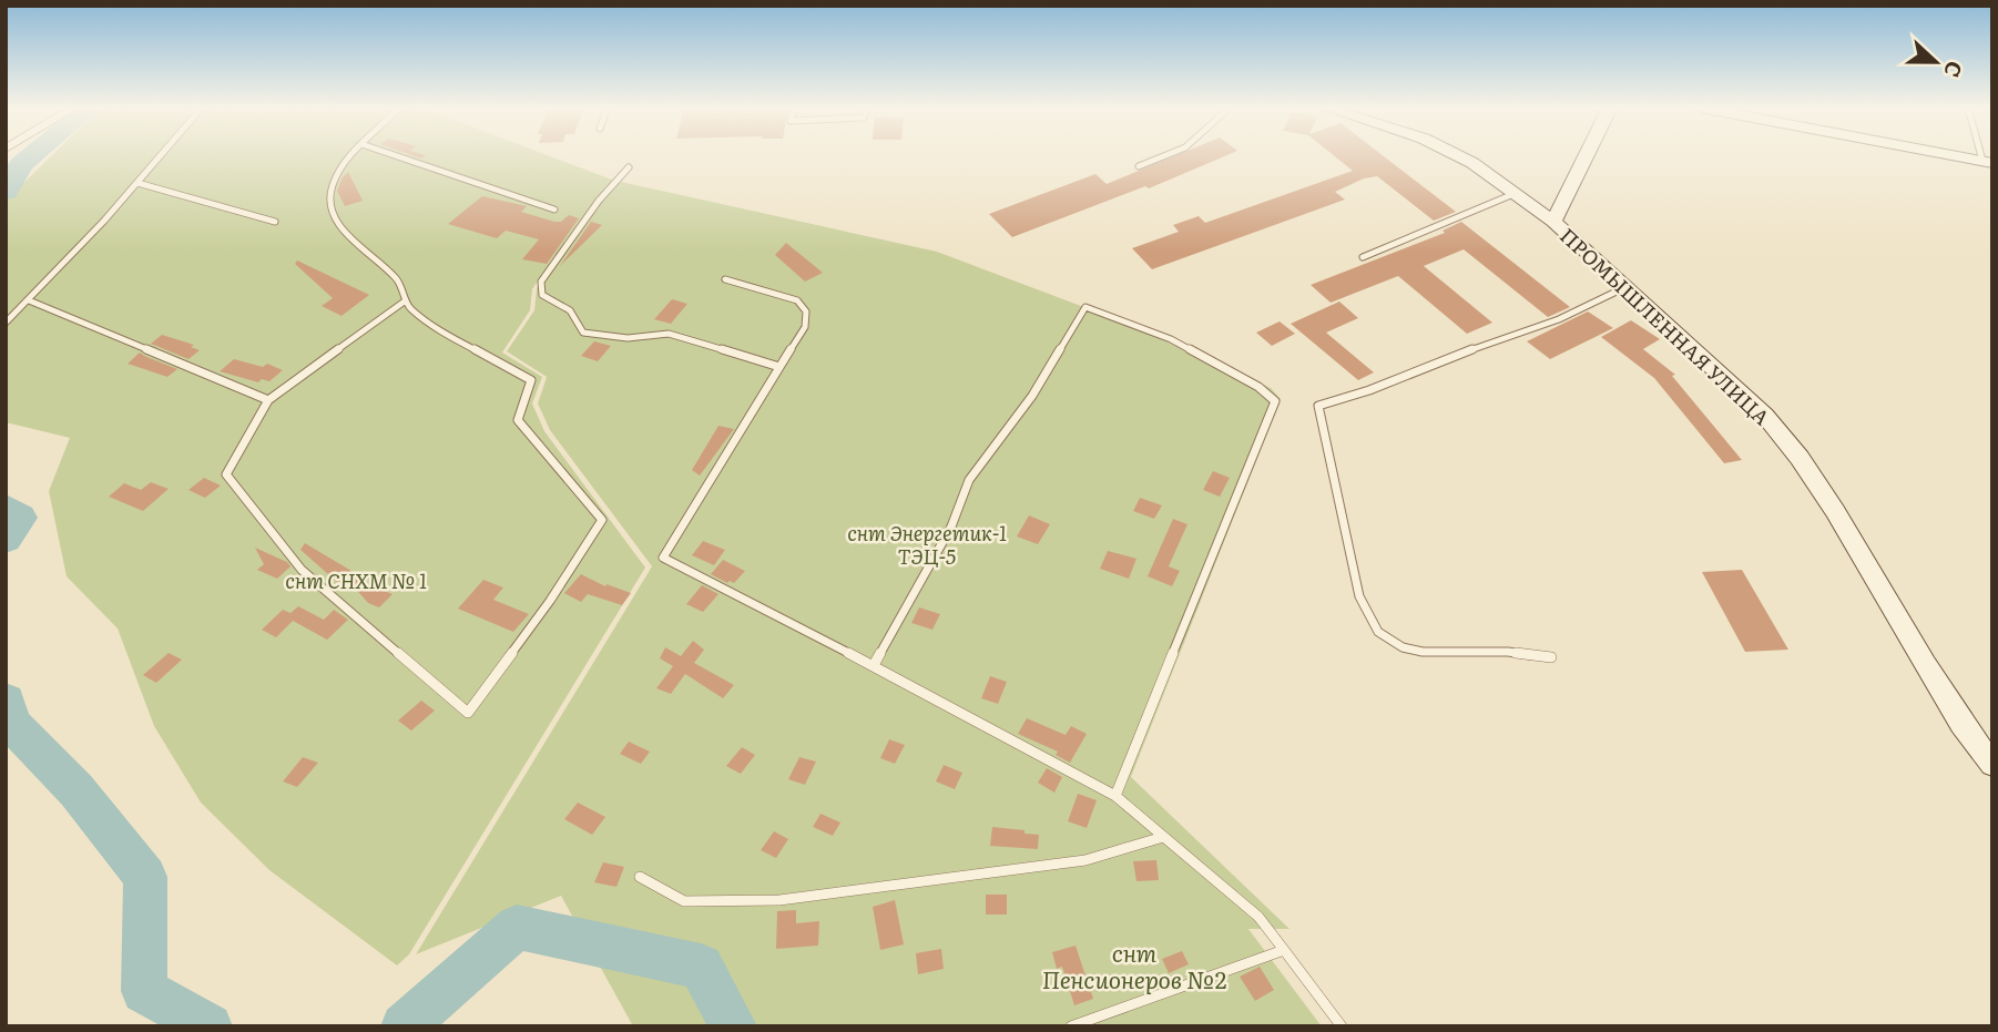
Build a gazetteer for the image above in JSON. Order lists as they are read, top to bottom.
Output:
{
  "streets": {
    "main road": ["ПРОМЫШЛЕННАЯ УЛИЦА"]
  },
  "parks": ["снт Энергетик-1 ТЭЦ-5", "снт СНХМ № 1", "снт Пенсионеров №2"],
  "north": "right"
}
